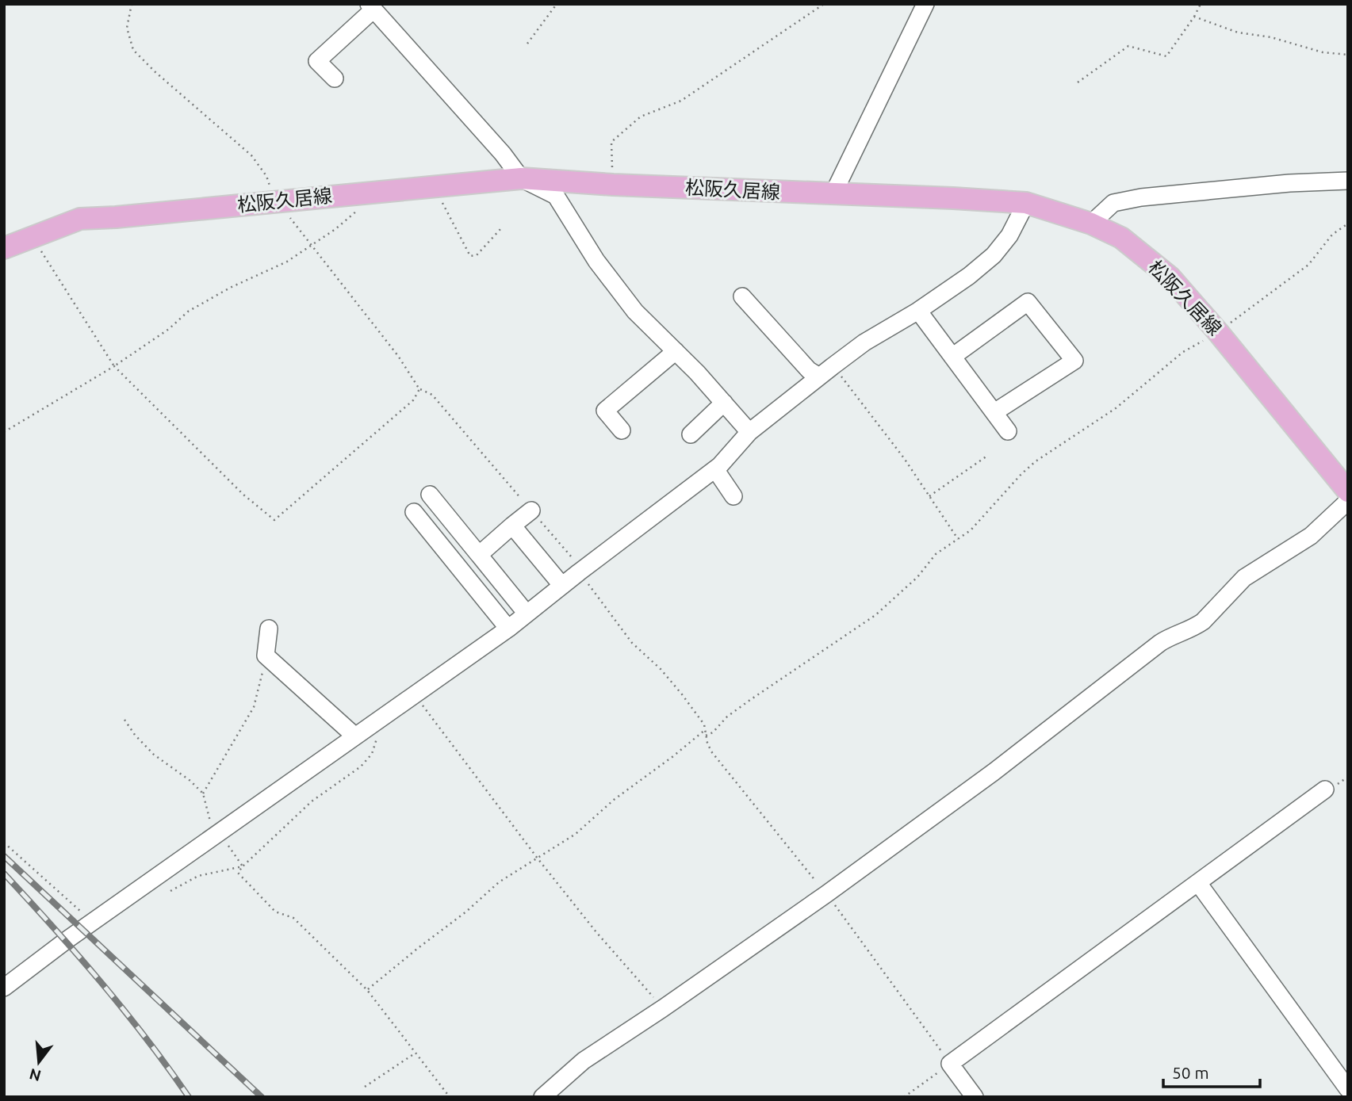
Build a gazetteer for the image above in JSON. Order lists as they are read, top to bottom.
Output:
{
  "streets": {
    "main road": ["松阪久居線"]
  },
  "scale_bar": "50 m",
  "north": "bottom"
}
